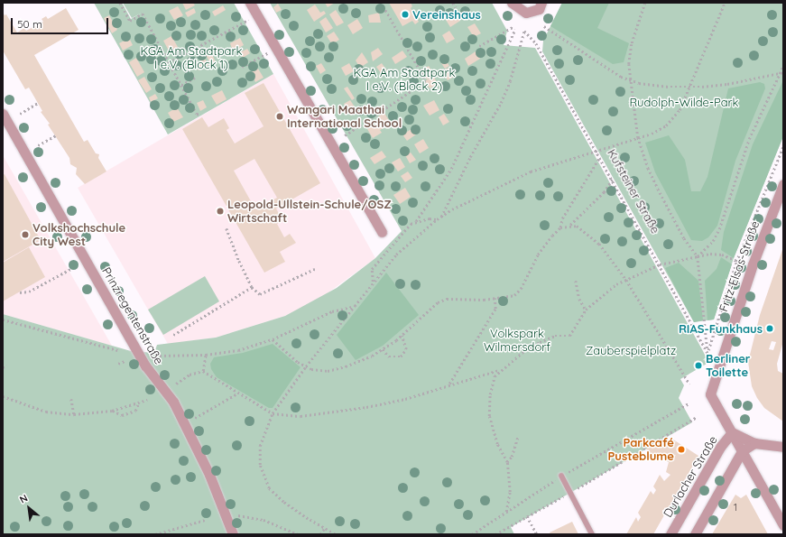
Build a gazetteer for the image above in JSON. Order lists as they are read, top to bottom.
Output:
{
  "streets": {
    "street": ["Fritz-Elsas-Straße", "Prinzregentenstraße", "Durlacher Straße"],
    "path": ["Kufsteiner Straße"]
  },
  "crossings": [
    ["Kufsteiner Straße", "Fritz-Elsas-Straße"],
    ["Fritz-Elsas-Straße", "Durlacher Straße"]
  ],
  "parks": [
    "KGA Am Stadtpark I e.V. (Block 1)",
    "KGA Am Stadtpark I e.V. (Block 2)",
    "Rudolph-Wilde-Park",
    "Volkspark Wilmersdorf",
    "Zauberspielplatz"
  ],
  "places": [
    "Vereinshaus",
    "Wangari Maathai International School",
    "Leopold-Ullstein-Schule/OSZ Wirtschaft",
    "Volkshochschule City West",
    "RIAS-Funkhaus",
    "Berliner Toilette",
    "Parkcafé Pusteblume"
  ],
  "house_numbers": ["1"],
  "scale_bar": "50 m",
  "north": "top left"
}
